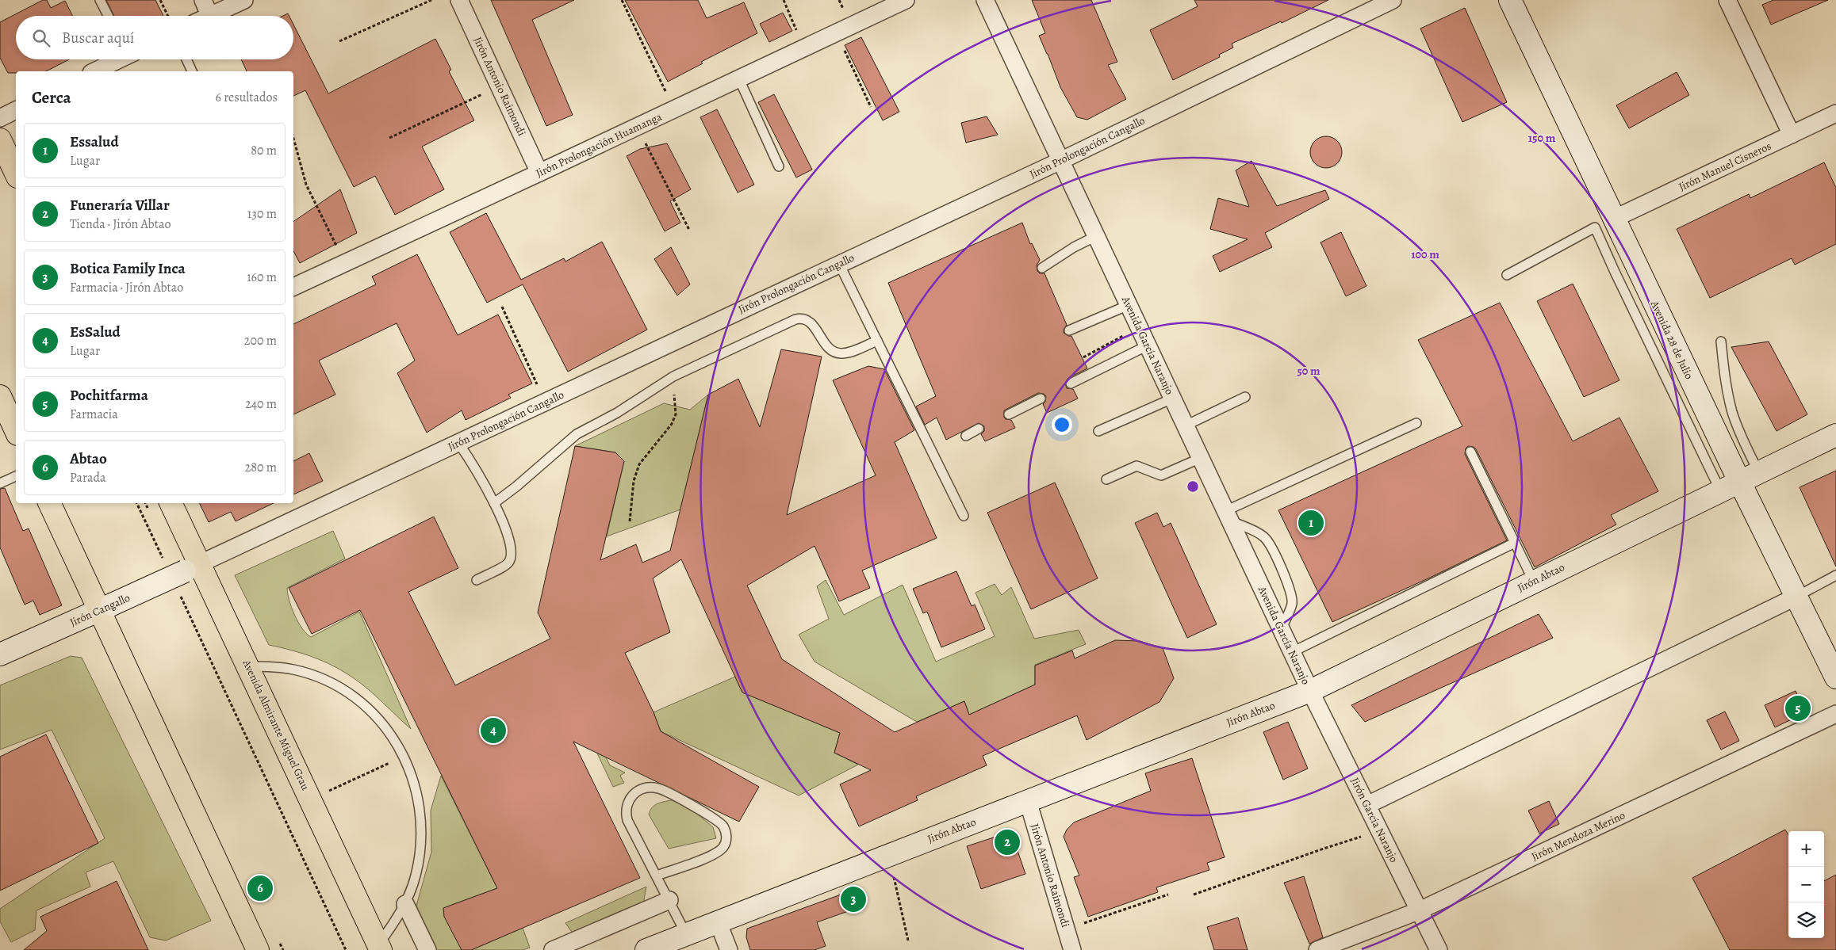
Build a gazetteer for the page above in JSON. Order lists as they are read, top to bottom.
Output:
{
  "streets": {
    "main road": ["Avenida Almirante Miguel Grau"],
    "street": [
      "Jirón Antonio Raimondi",
      "Jirón Prolongación Huamanga",
      "Jirón Prolongación Cangallo",
      "Jirón Manuel Cisneros",
      "Avenida 28 de Julio",
      "Avenida García Naranjo",
      "Jirón Abtao",
      "Jirón Cangallo",
      "Jirón García Naranjo",
      "Jirón Mendoza Merino"
    ]
  },
  "crossings": [
    ["Jirón Antonio Raimondi", "Jirón Prolongación Huamanga"],
    ["Jirón Antonio Raimondi", "Jirón Abtao"],
    ["Jirón Prolongación Cangallo", "Avenida García Naranjo"],
    ["Jirón Prolongación Cangallo", "Jirón Cangallo"],
    ["Jirón Prolongación Cangallo", "Avenida Almirante Miguel Grau"],
    ["Jirón Manuel Cisneros", "Avenida 28 de Julio"],
    ["Avenida 28 de Julio", "Jirón Abtao"],
    ["Avenida García Naranjo", "Jirón Abtao"],
    ["Avenida García Naranjo", "Jirón García Naranjo"],
    ["Jirón Abtao", "Jirón García Naranjo"],
    ["Jirón Cangallo", "Avenida Almirante Miguel Grau"],
    ["Jirón García Naranjo", "Jirón Mendoza Merino"]
  ],
  "page": {
    "search": "Buscar aquí",
    "heading": ["Cerca", "6 resultados"],
    "list": [
      {
        "mark": "1",
        "name": "Essalud",
        "note": "Lugar",
        "value": "80 m"
      },
      {
        "mark": "2",
        "name": "Funeraría Villar",
        "note": "Tienda · Jirón Abtao",
        "value": "130 m"
      },
      {
        "mark": "3",
        "name": "Botica Family Inca",
        "note": "Farmacia · Jirón Abtao",
        "value": "160 m"
      },
      {
        "mark": "4",
        "name": "EsSalud",
        "note": "Lugar",
        "value": "200 m"
      },
      {
        "mark": "5",
        "name": "Pochitfarma",
        "note": "Farmacia",
        "value": "240 m"
      },
      {
        "mark": "6",
        "name": "Abtao",
        "note": "Parada",
        "value": "280 m"
      }
    ],
    "pins": [
      "1",
      "5",
      "4",
      "2",
      "6",
      "3"
    ],
    "map_buttons": ["+", "−"]
  },
  "rings": ["150 m", "100 m", "50 m"]
}
